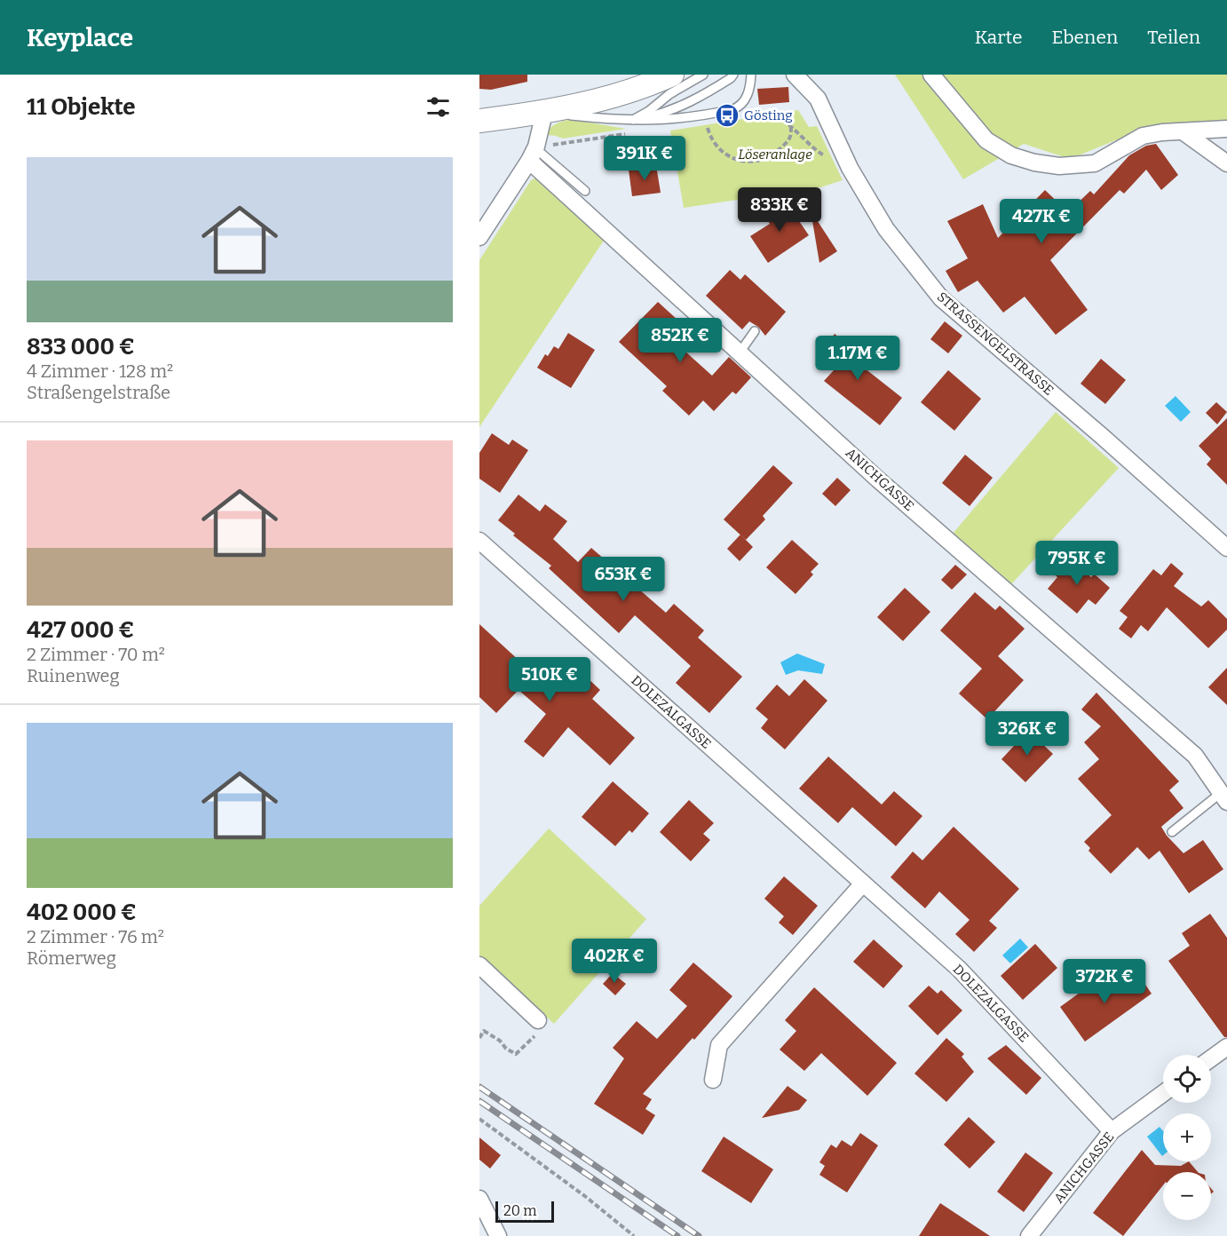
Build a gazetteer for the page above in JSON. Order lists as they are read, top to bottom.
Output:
{
  "streets": {
    "street": ["STRASSENGELSTRASSE", "ANICHGASSE", "DOLEZALGASSE"]
  },
  "crossings": [
    ["ANICHGASSE", "DOLEZALGASSE"]
  ],
  "parks": ["Löseranlage"],
  "places": {
    "bus stop": ["Gösting"]
  },
  "scale_bar": "20 m",
  "page": {
    "header": "Keyplace",
    "nav": ["Karte", "Ebenen", "Teilen"],
    "heading": "11 Objekte",
    "price": [
      "391K €",
      "833K €",
      "427K €",
      "852K €",
      "1.17M €",
      "795K €",
      "653K €",
      "510K €",
      "326K €",
      "402K €",
      "372K €"
    ],
    "list": [
      {
        "name": "833 000 €",
        "note": "4 Zimmer · 128 m² · Straßengelstraße"
      },
      {
        "name": "427 000 €",
        "note": "2 Zimmer · 70 m² · Ruinenweg"
      },
      {
        "name": "402 000 €",
        "note": "2 Zimmer · 76 m² · Römerweg"
      }
    ],
    "map_buttons": ["+", "−"],
    "scale": "20 m"
  }
}
